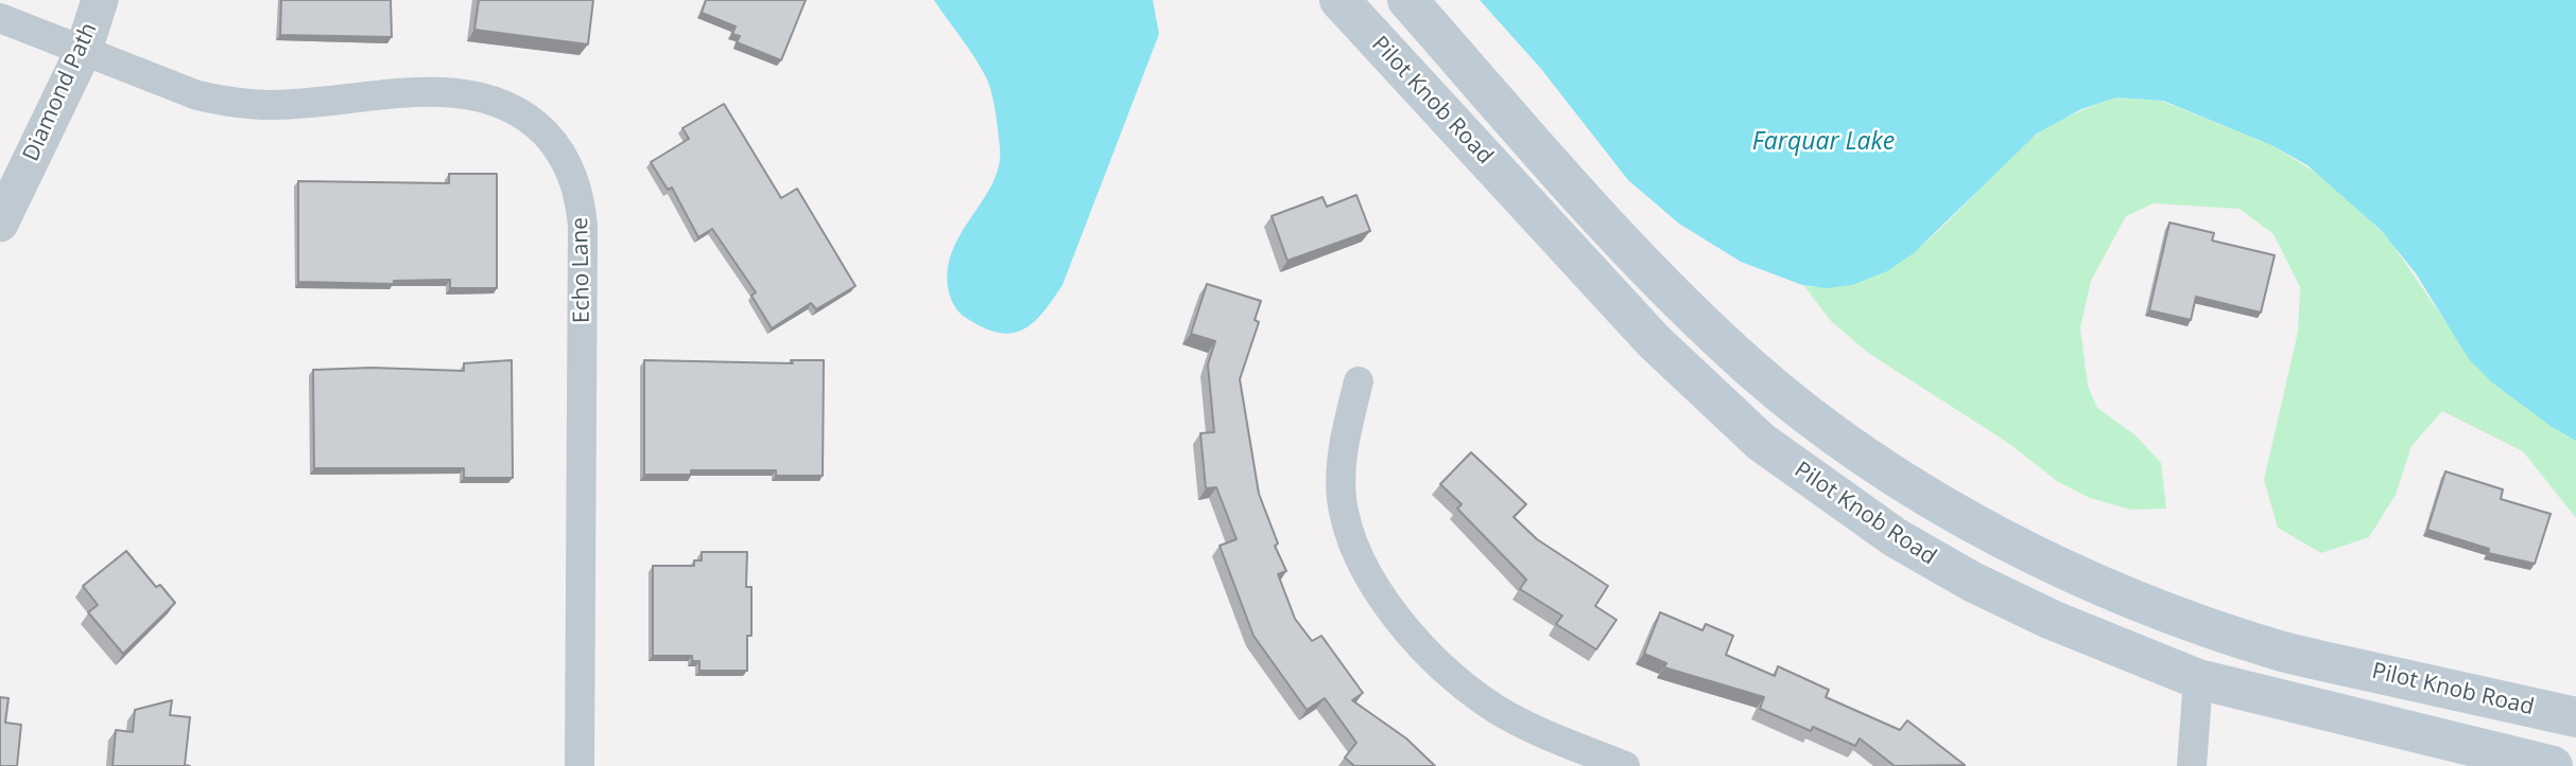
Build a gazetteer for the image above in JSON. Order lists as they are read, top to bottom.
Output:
{
  "streets": {
    "main road": ["Pilot Knob Road"],
    "street": ["Diamond Path", "Echo Lane"]
  },
  "crossings": [
    ["Diamond Path", "Echo Lane"]
  ],
  "water": ["Farquar Lake"]
}
